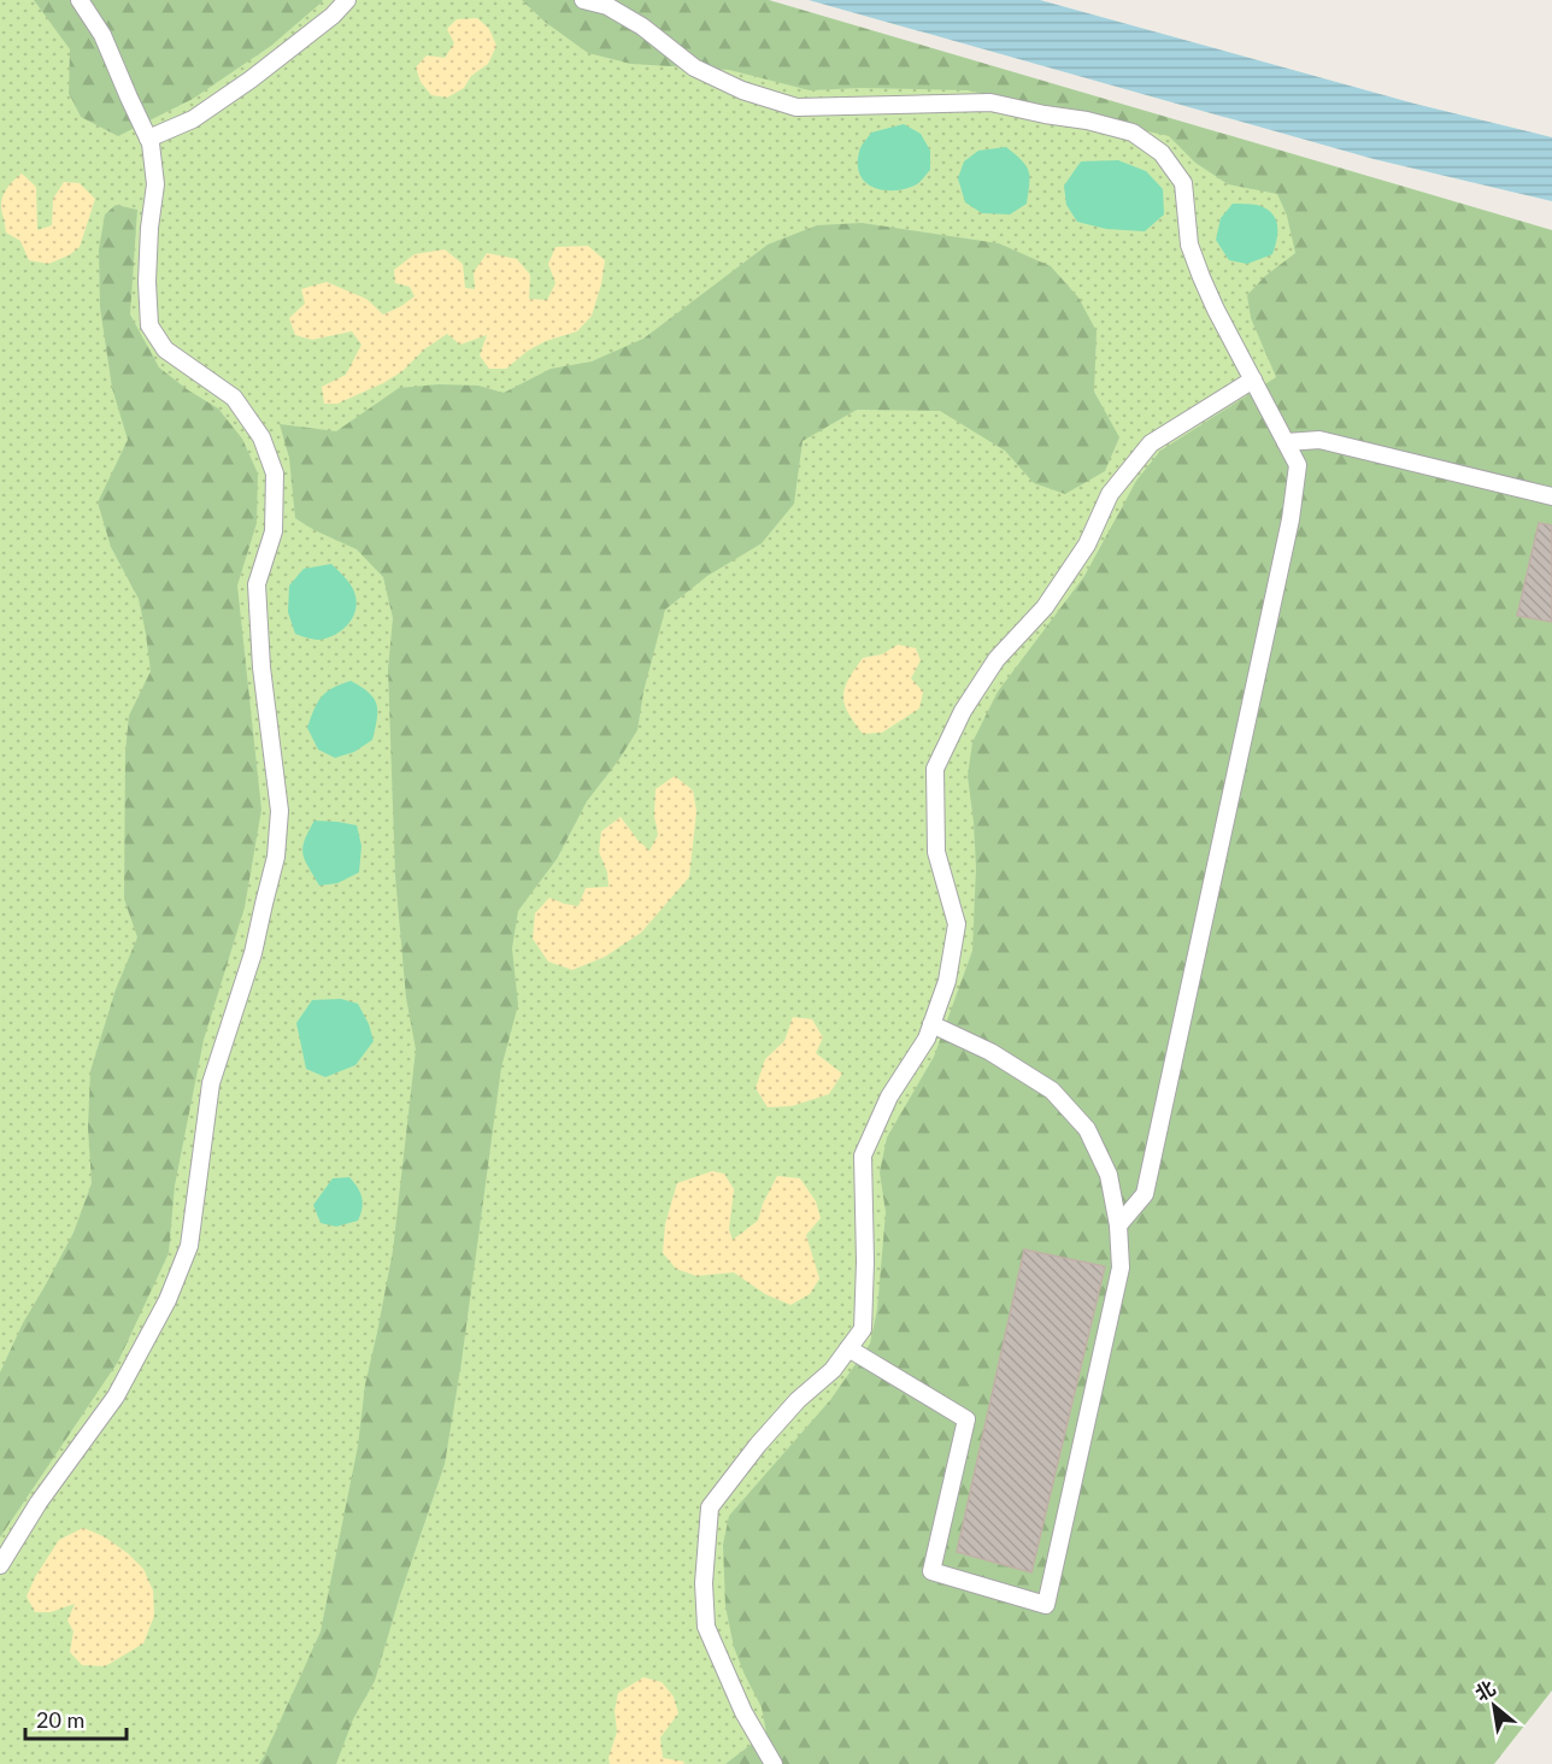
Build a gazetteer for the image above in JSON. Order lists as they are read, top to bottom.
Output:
{
  "scale_bar": "20 m",
  "north": "top left"
}
